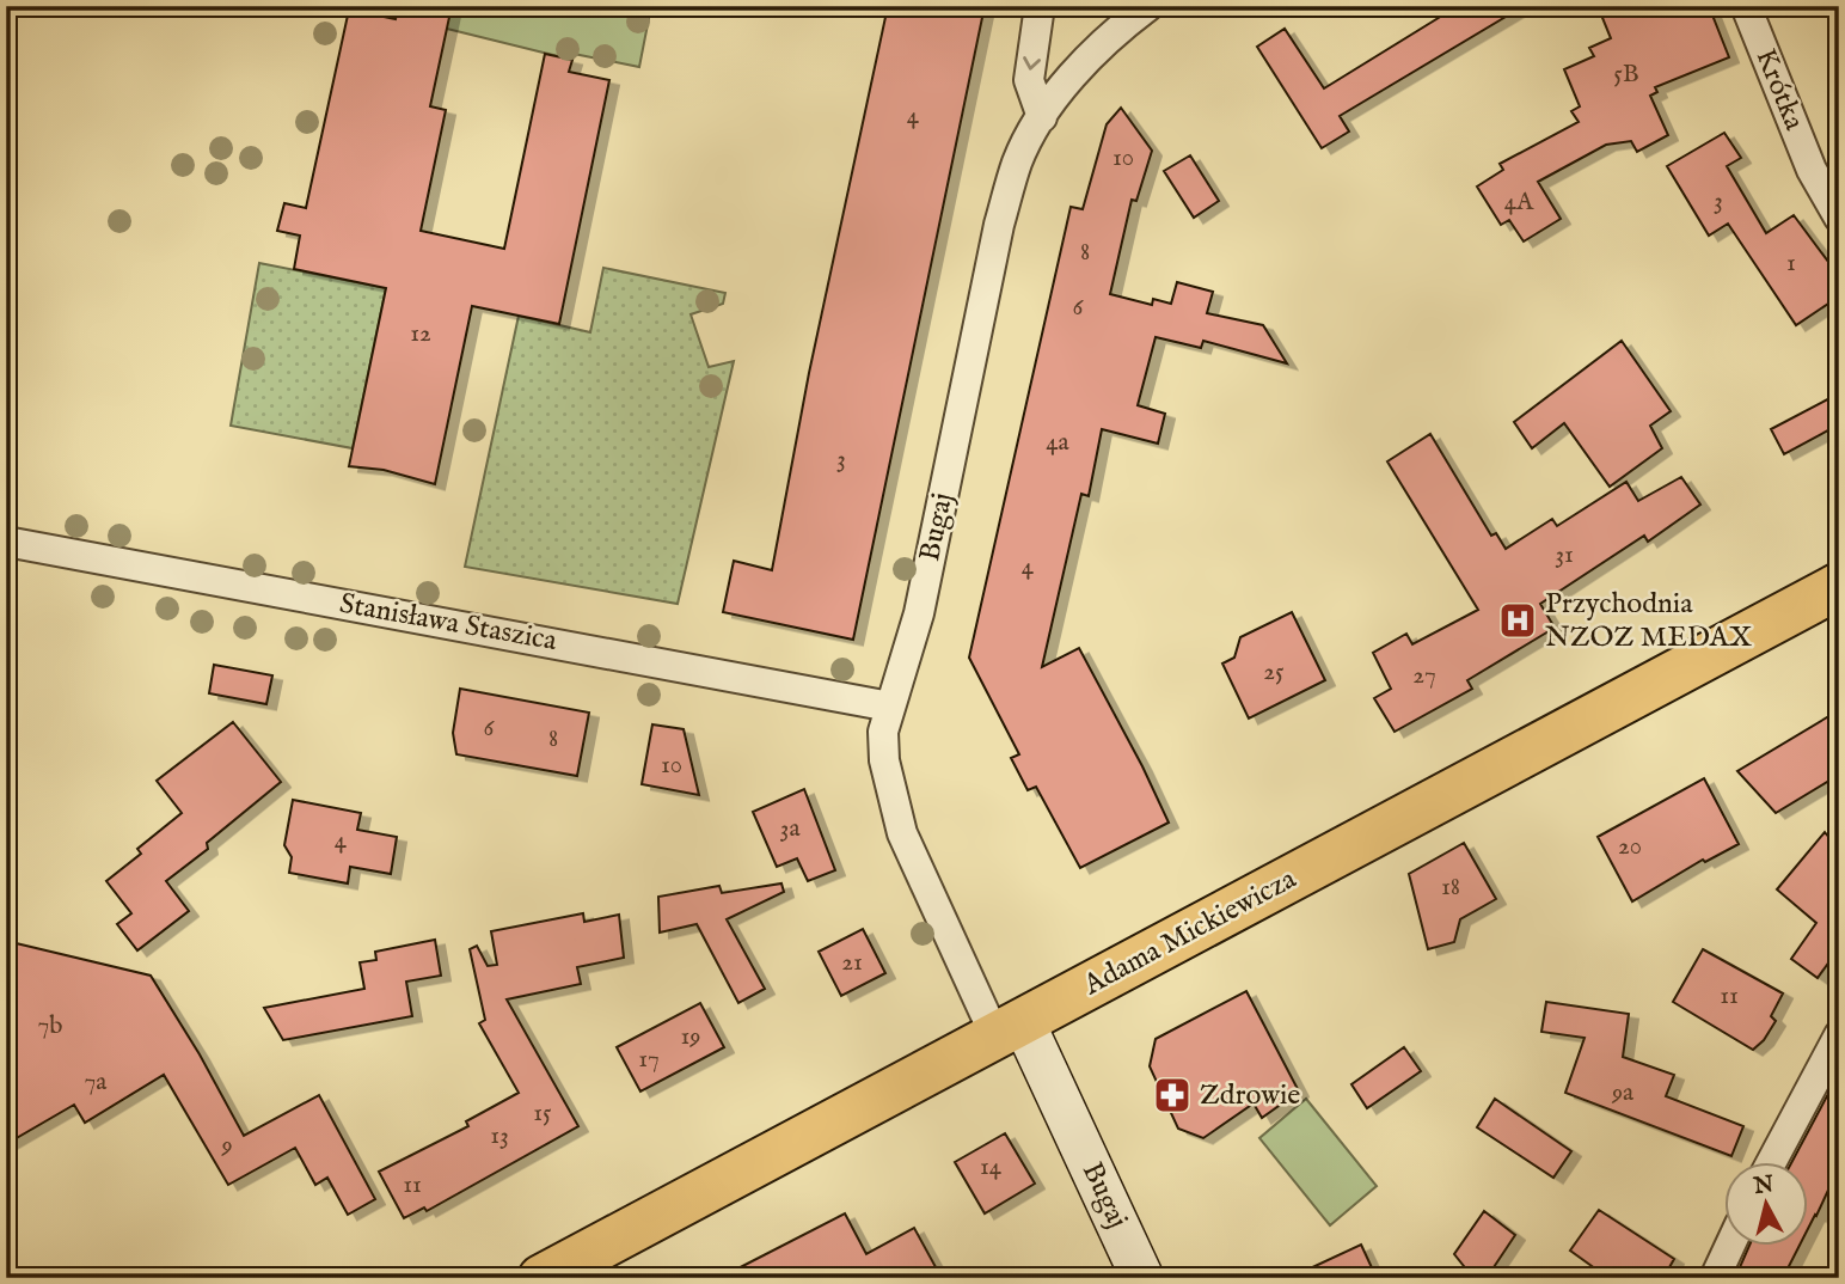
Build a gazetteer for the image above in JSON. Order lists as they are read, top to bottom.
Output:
{
  "streets": {
    "main road": ["Adama Mickiewicza"],
    "street": ["Krótka", "Bugaj", "Stanisława Staszica"]
  },
  "crossings": [
    ["Bugaj", "Stanisława Staszica"],
    ["Bugaj", "Adama Mickiewicza"]
  ],
  "places": {
    "hospital": ["Przychodnia NZOZ MEDAX"],
    "pharmacy": ["Zdrowie"]
  },
  "house_numbers": [
    "5B",
    "4",
    "10",
    "3",
    "4A",
    "8",
    "1",
    "6",
    "12",
    "4a",
    "3",
    "31",
    "4",
    "25",
    "27",
    "6",
    "8",
    "10",
    "3a",
    "4",
    "20",
    "18",
    "21",
    "11",
    "7b",
    "19",
    "17",
    "7a",
    "9a",
    "15",
    "13",
    "9",
    "14",
    "11"
  ],
  "north": "top"
}
